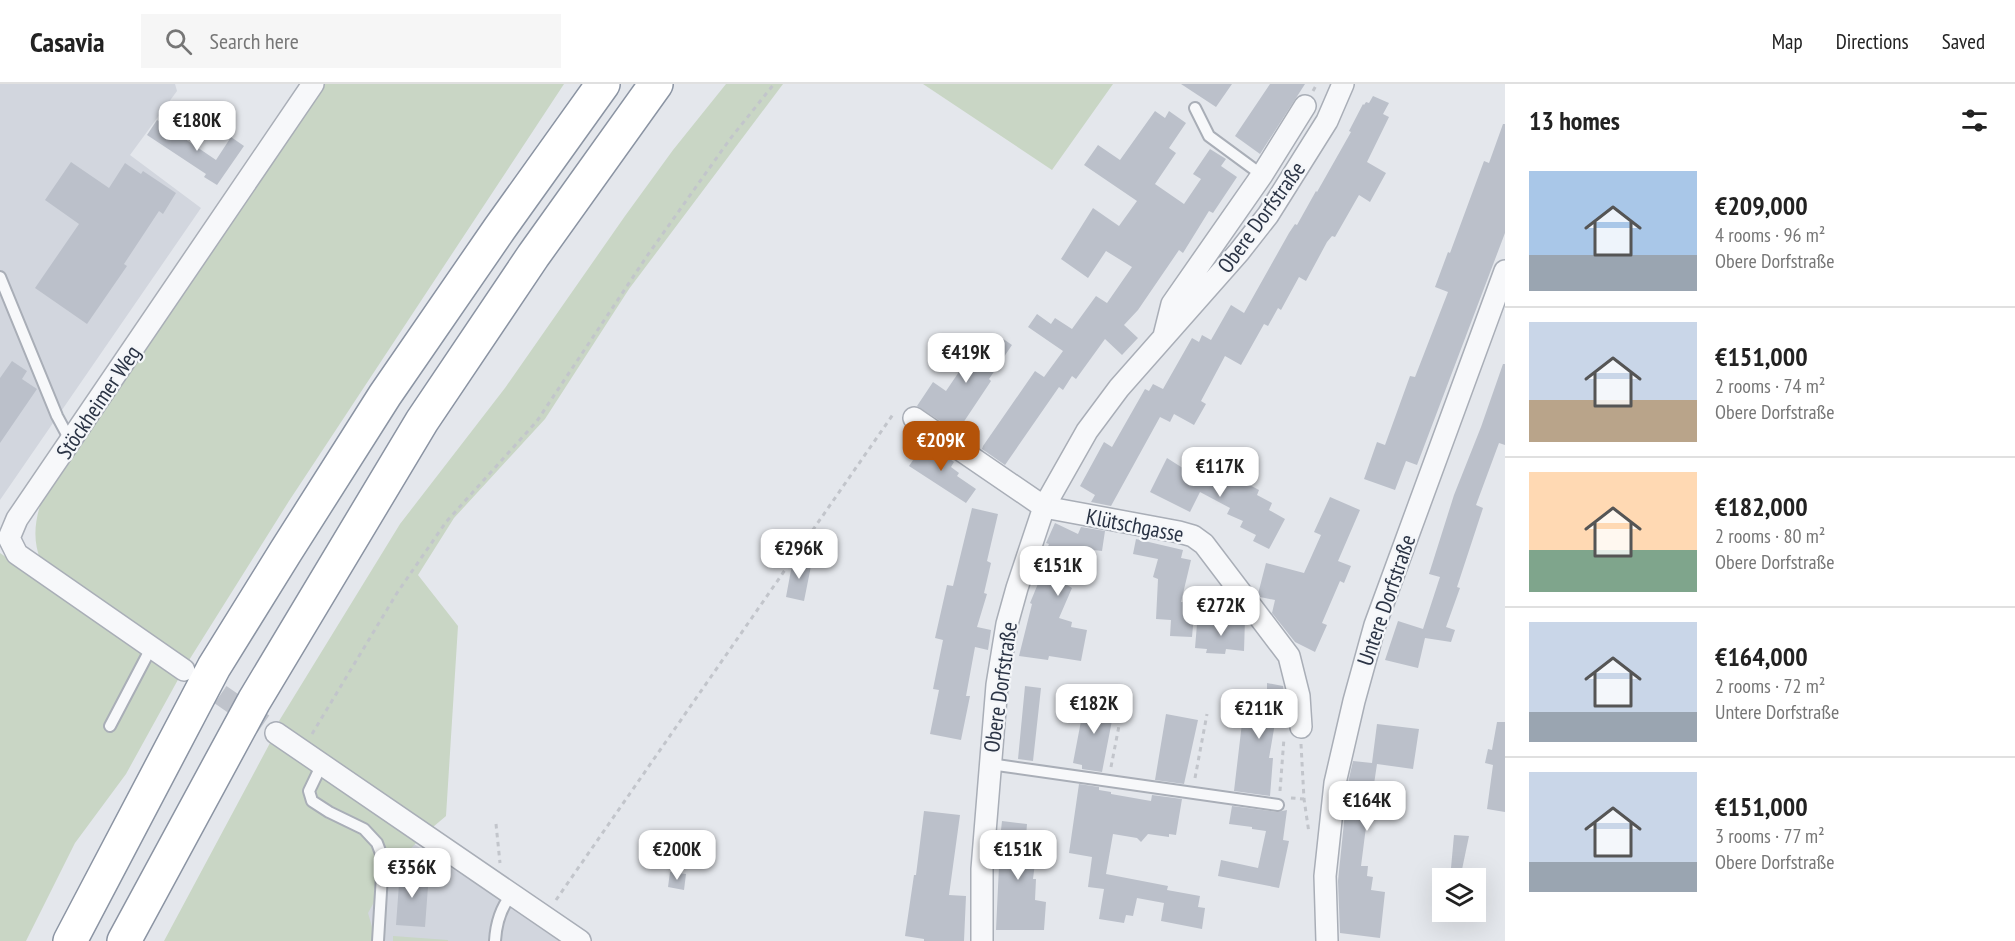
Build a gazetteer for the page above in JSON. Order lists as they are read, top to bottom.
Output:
{
  "streets": {
    "street": [
      "Obere Dorfstraße",
      "Stöckheimer Weg",
      "Klütschgasse",
      "Untere Dorfstraße"
    ]
  },
  "crossings": [
    ["Obere Dorfstraße", "Klütschgasse"]
  ],
  "page": {
    "header": "Casavia",
    "search": "Search here",
    "nav": ["Map", "Directions", "Saved"],
    "heading": "13 homes",
    "price": [
      "€180K",
      "€419K",
      "€209K",
      "€117K",
      "€296K",
      "€151K",
      "€272K",
      "€182K",
      "€211K",
      "€164K",
      "€200K",
      "€151K",
      "€356K"
    ],
    "list": [
      {
        "name": "€209,000",
        "note": "4 rooms · 96 m² · Obere Dorfstraße"
      },
      {
        "name": "€151,000",
        "note": "2 rooms · 74 m² · Obere Dorfstraße"
      },
      {
        "name": "€182,000",
        "note": "2 rooms · 80 m² · Obere Dorfstraße"
      },
      {
        "name": "€164,000",
        "note": "2 rooms · 72 m² · Untere Dorfstraße"
      },
      {
        "name": "€151,000",
        "note": "3 rooms · 77 m² · Obere Dorfstraße"
      }
    ]
  }
}
